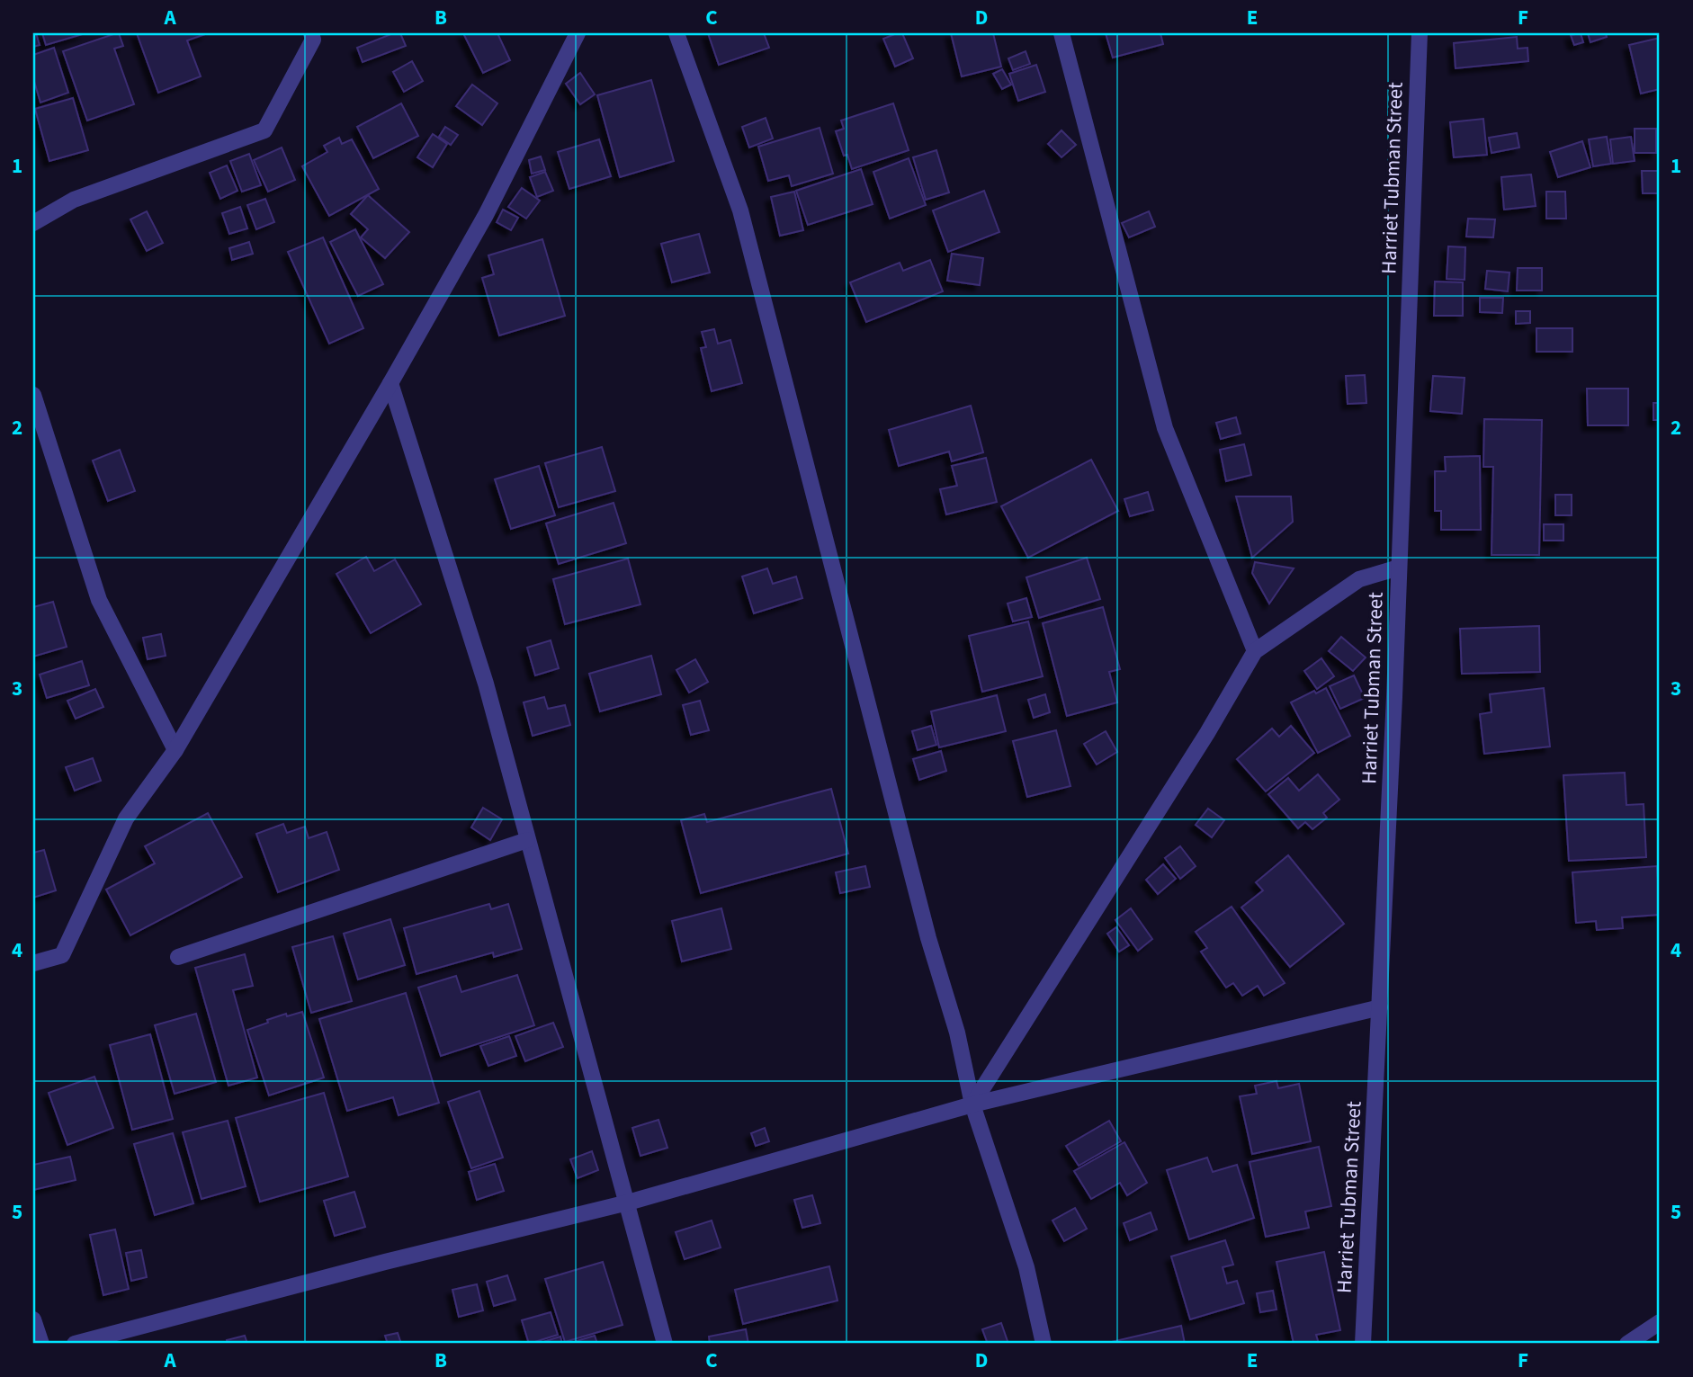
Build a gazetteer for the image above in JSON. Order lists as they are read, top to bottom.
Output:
{
  "streets": {
    "street": ["Harriet Tubman Street"]
  },
  "grid": {
    "columns": [
      "A",
      "B",
      "C",
      "D",
      "E",
      "F"
    ],
    "rows": [
      "1",
      "2",
      "3",
      "4",
      "5"
    ]
  }
}
